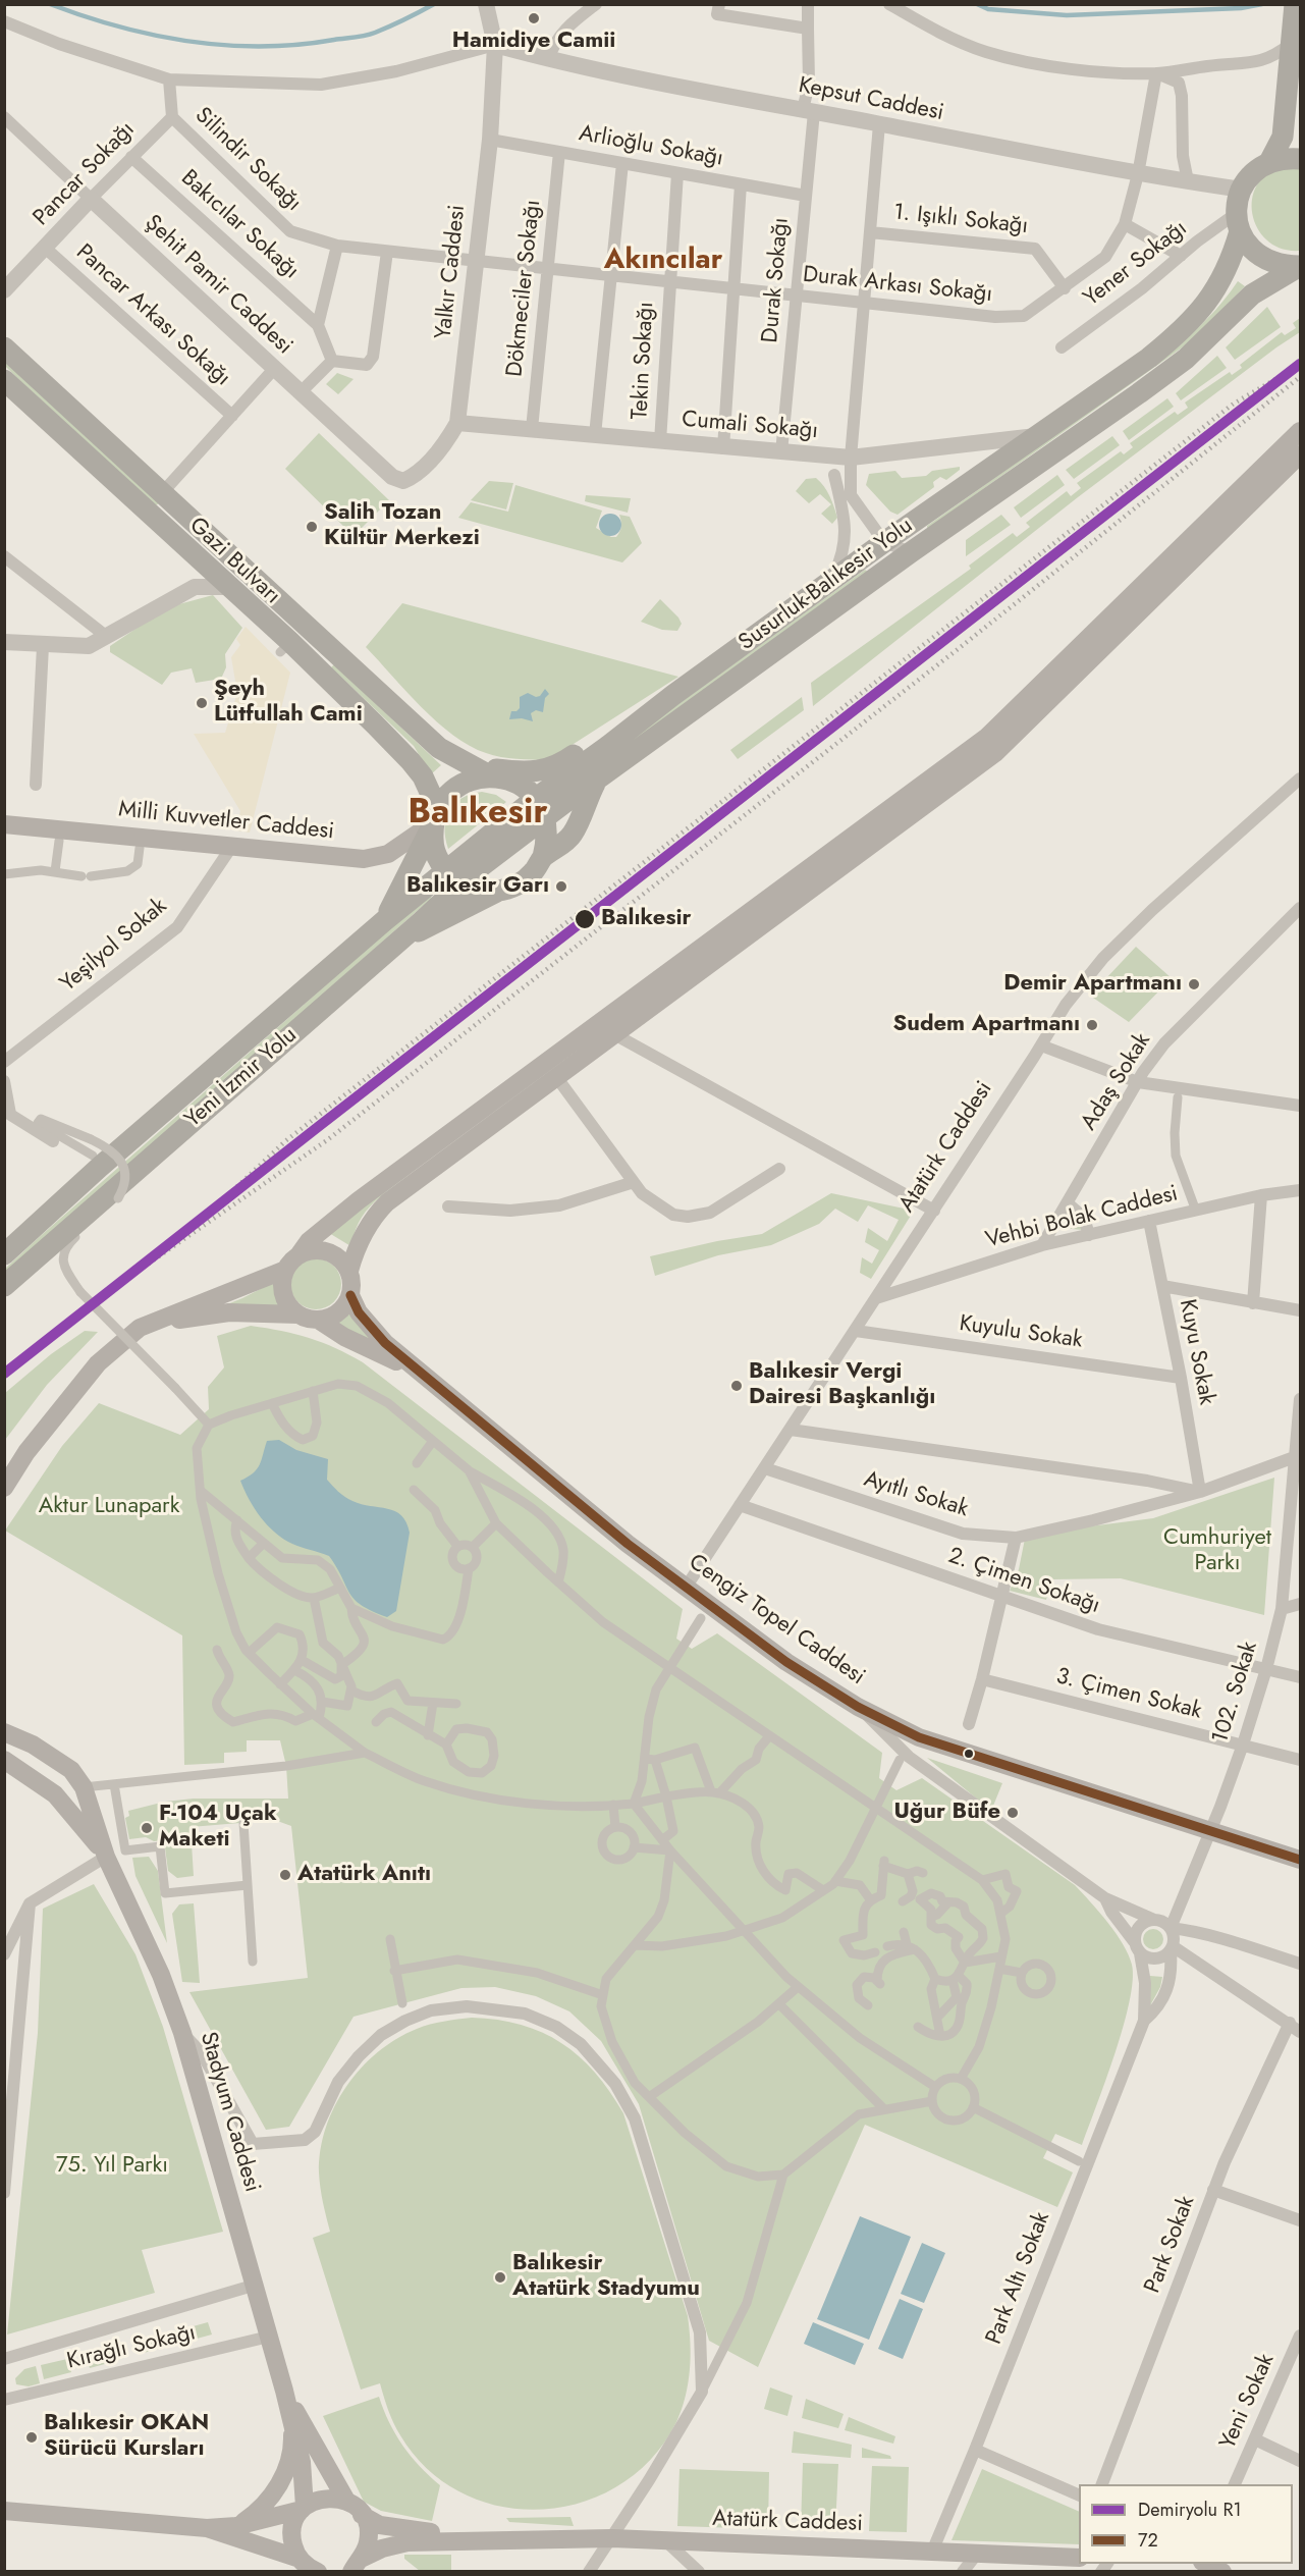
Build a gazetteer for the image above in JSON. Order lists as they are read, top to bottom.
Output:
{
  "streets": {
    "highway": ["Gazi Bulvarı", "Susurluk-Balıkesir Yolu", "Yeni İzmir Yolu"],
    "main road": [
      "Milli Kuvvetler Caddesi",
      "Atatürk Caddesi",
      "Cengiz Topel Caddesi",
      "Stadyum Caddesi"
    ],
    "street": [
      "Kepsut Caddesi",
      "Arlioğlu Sokağı",
      "Silindir Sokağı",
      "Pancar Sokağı",
      "1. Işıklı Sokağı",
      "Bakıcılar Sokağı",
      "Yener Sokağı",
      "Yalkır Caddesi",
      "Durak Sokağı",
      "Şehit Pamir Caddesi",
      "Durak Arkası Sokağı",
      "Dökmeciler Sokağı",
      "Pancar Arkası Sokağı",
      "Tekin Sokağı",
      "Cumali Sokağı",
      "Yeşilyol Sokak",
      "Adaş Sokak",
      "Vehbi Bolak Caddesi",
      "Kuyulu Sokak",
      "Kuyu Sokak",
      "Ayıtlı Sokak",
      "2. Çimen Sokağı",
      "102. Sokak",
      "3. Çimen Sokak",
      "Park Sokak",
      "Park Altı Sokak",
      "Kırağlı Sokağı",
      "Yeni Sokak"
    ]
  },
  "crossings": [
    ["Kepsut Caddesi", "Yalkır Caddesi"],
    ["Kepsut Caddesi", "Durak Sokağı"],
    ["Kepsut Caddesi", "Durak Arkası Sokağı"],
    ["Kepsut Caddesi", "Susurluk-Balıkesir Yolu"],
    ["Arlioğlu Sokağı", "Yalkır Caddesi"],
    ["Arlioğlu Sokağı", "Durak Sokağı"],
    ["Arlioğlu Sokağı", "Dökmeciler Sokağı"],
    ["Arlioğlu Sokağı", "Tekin Sokağı"],
    ["Silindir Sokağı", "Pancar Sokağı"],
    ["Silindir Sokağı", "Yalkır Caddesi"],
    ["Silindir Sokağı", "Durak Arkası Sokağı"],
    ["Pancar Sokağı", "Bakıcılar Sokağı"],
    ["Pancar Sokağı", "Şehit Pamir Caddesi"],
    ["Pancar Sokağı", "Pancar Arkası Sokağı"],
    ["1. Işıklı Sokağı", "Durak Arkası Sokağı"],
    ["Yener Sokağı", "Susurluk-Balıkesir Yolu"],
    ["Yalkır Caddesi", "Şehit Pamir Caddesi"],
    ["Yalkır Caddesi", "Durak Arkası Sokağı"],
    ["Yalkır Caddesi", "Cumali Sokağı"],
    ["Durak Sokağı", "Durak Arkası Sokağı"],
    ["Durak Sokağı", "Cumali Sokağı"],
    ["Durak Arkası Sokağı", "Dökmeciler Sokağı"],
    ["Durak Arkası Sokağı", "Tekin Sokağı"],
    ["Dökmeciler Sokağı", "Cumali Sokağı"],
    ["Tekin Sokağı", "Cumali Sokağı"],
    ["Cumali Sokağı", "Susurluk-Balıkesir Yolu"],
    ["Gazi Bulvarı", "Susurluk-Balıkesir Yolu"],
    ["Gazi Bulvarı", "Milli Kuvvetler Caddesi"],
    ["Susurluk-Balıkesir Yolu", "Yeni İzmir Yolu"],
    ["Milli Kuvvetler Caddesi", "Yeşilyol Sokak"],
    ["Adaş Sokak", "Vehbi Bolak Caddesi"],
    ["Atatürk Caddesi", "Vehbi Bolak Caddesi"],
    ["Atatürk Caddesi", "Kuyulu Sokak"],
    ["Atatürk Caddesi", "Ayıtlı Sokak"],
    ["Atatürk Caddesi", "2. Çimen Sokağı"],
    ["Atatürk Caddesi", "Cengiz Topel Caddesi"],
    ["Atatürk Caddesi", "Park Altı Sokak"],
    ["Vehbi Bolak Caddesi", "Kuyu Sokak"],
    ["Kuyulu Sokak", "Kuyu Sokak"],
    ["Kuyu Sokak", "Ayıtlı Sokak"],
    ["Ayıtlı Sokak", "102. Sokak"],
    ["2. Çimen Sokağı", "102. Sokak"],
    ["Cengiz Topel Caddesi", "102. Sokak"],
    ["102. Sokak", "3. Çimen Sokak"],
    ["Stadyum Caddesi", "Kırağlı Sokağı"]
  ],
  "districts": ["Akıncılar", "Balıkesir"],
  "parks": ["Aktur Lunapark", "Cumhuriyet Parkı", "75. Yıl Parkı"],
  "places": [
    "Hamidiye Camii",
    "Salih Tozan Kültür Merkezi",
    "Şeyh Lütfullah Cami",
    "Balıkesir Garı",
    "Balıkesir",
    "Demir Apartmanı",
    "Sudem Apartmanı",
    "Balıkesir Vergi Dairesi Başkanlığı",
    "Uğur Büfe",
    "F-104 Uçak Maketi",
    "Atatürk Anıtı",
    "Balıkesir Atatürk Stadyumu",
    "Balıkesir OKAN Sürücü Kursları"
  ],
  "lines": ["rail line R1", "transit line 72"],
  "legend": ["Demiryolu R1", "72"]
}
